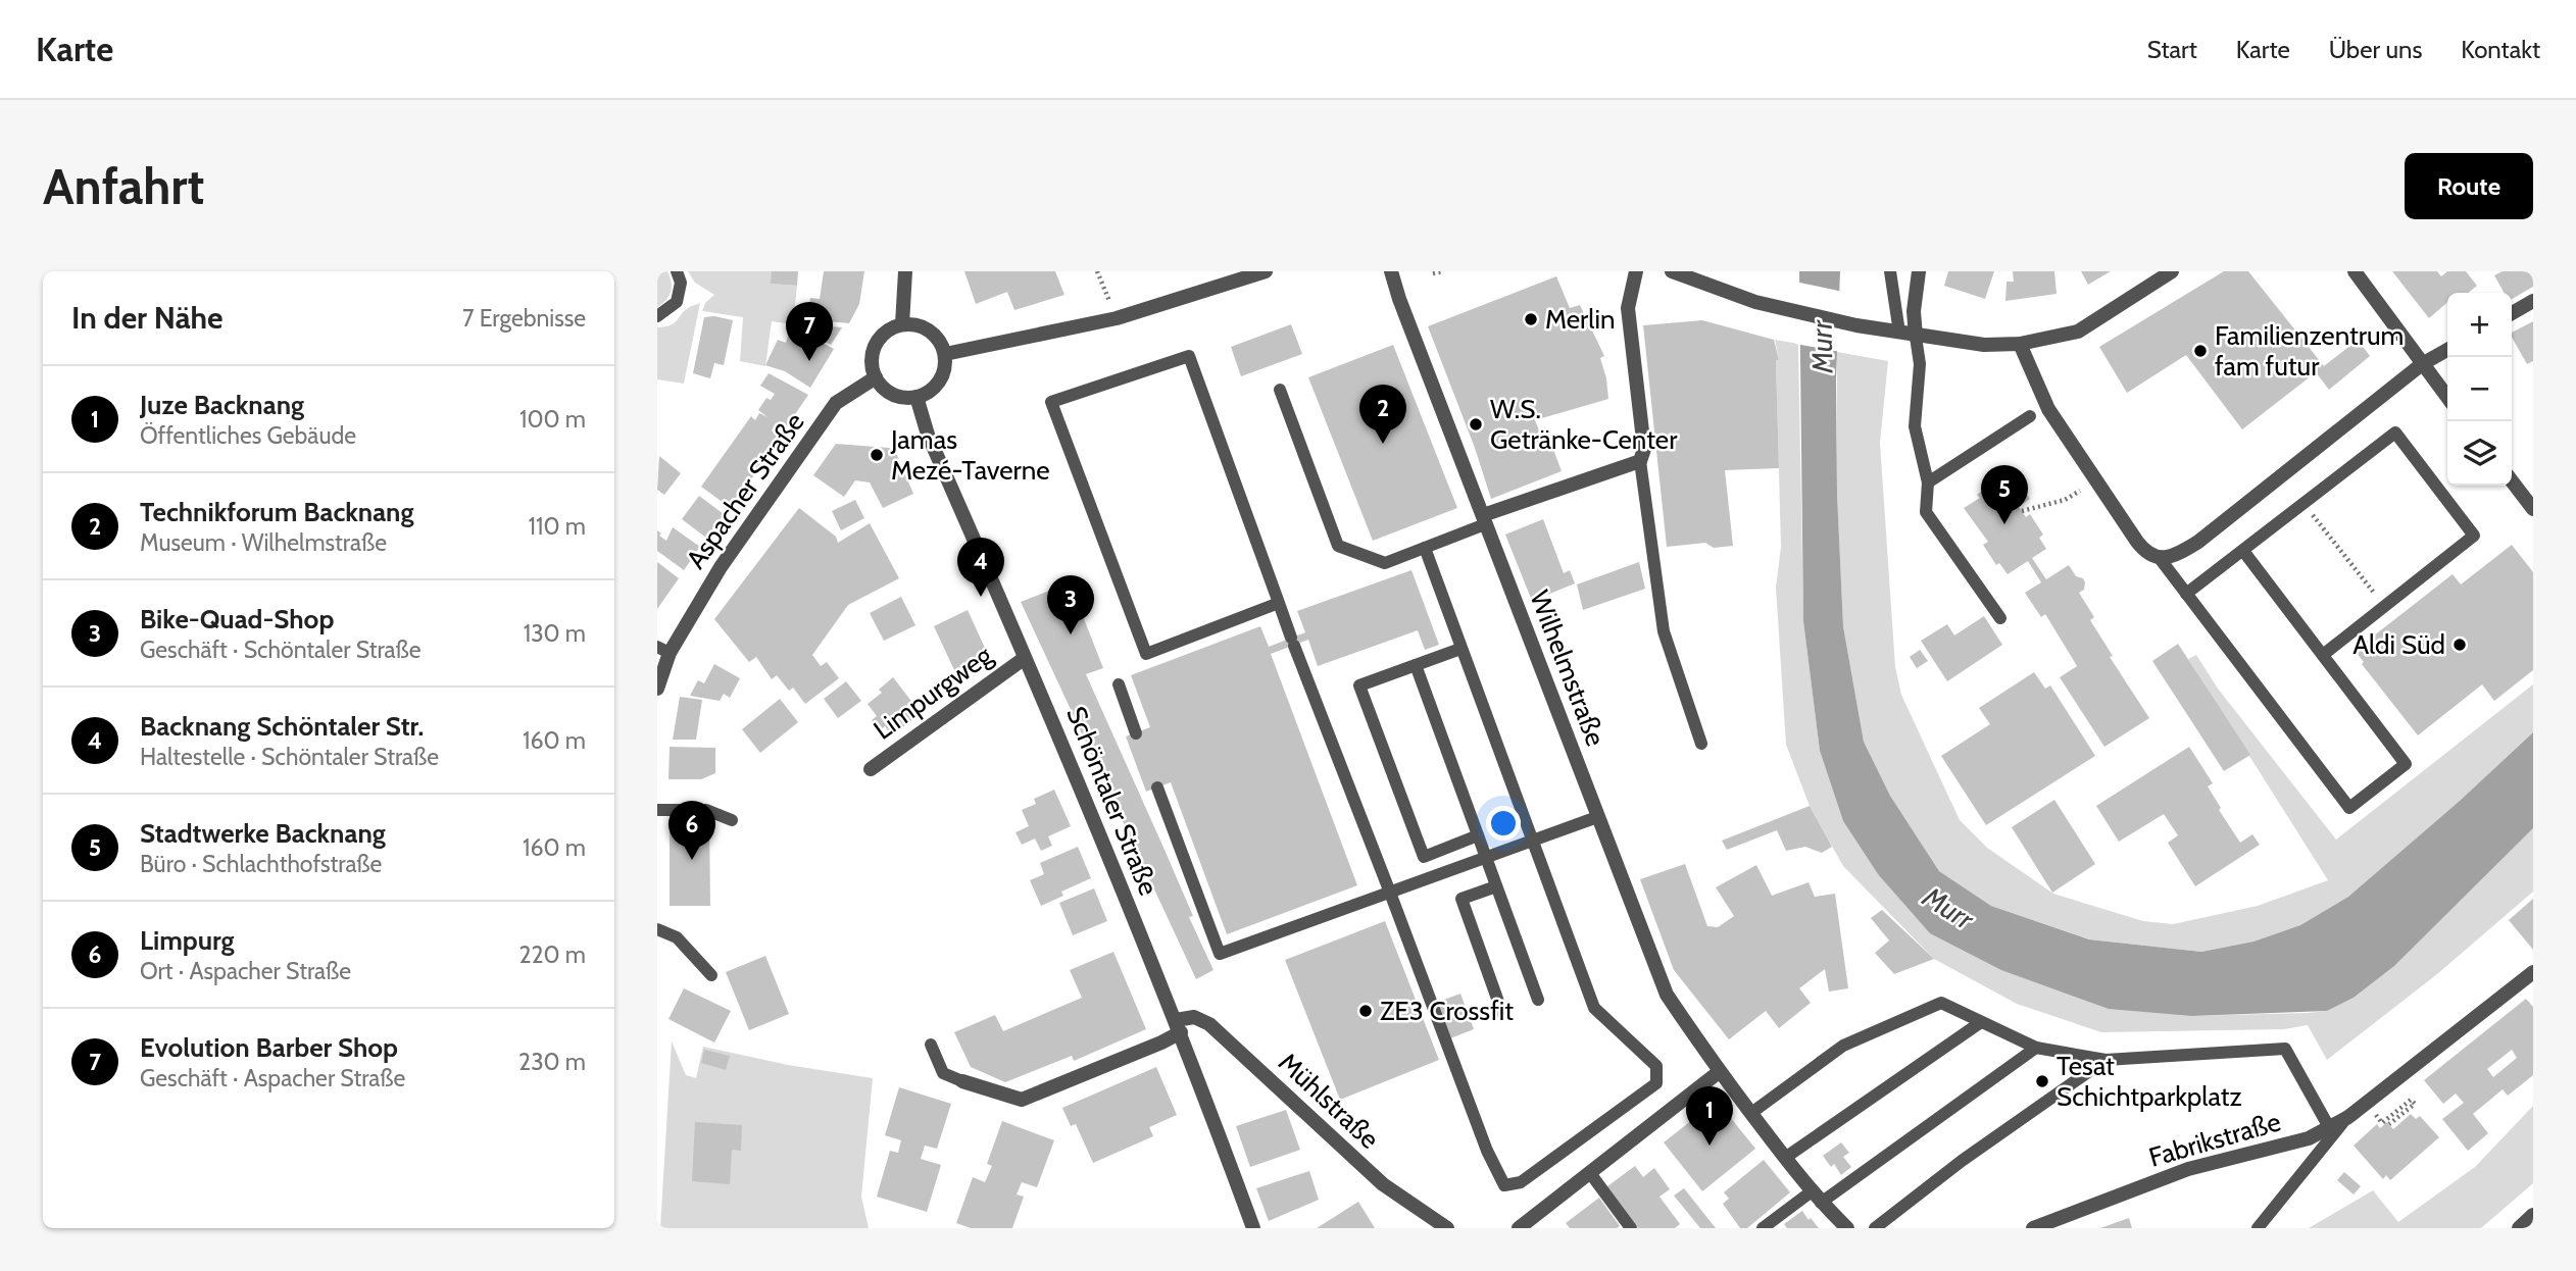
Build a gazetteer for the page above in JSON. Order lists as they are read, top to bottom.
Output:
{
  "streets": {
    "street": [
      "Aspacher Straße",
      "Wilhelmstraße",
      "Limpurgweg",
      "Schöntaler Straße",
      "Mühlstraße",
      "Fabrikstraße"
    ]
  },
  "crossings": [
    ["Aspacher Straße", "Schöntaler Straße"],
    ["Limpurgweg", "Schöntaler Straße"],
    ["Schöntaler Straße", "Mühlstraße"]
  ],
  "water": ["Murr"],
  "places": [
    "Merlin",
    "Familienzentrum fam futur",
    "W.S. Getränke-Center",
    "Jamas Mezé-Taverne",
    "Aldi Süd",
    "ZE3 Crossfit",
    "Tesat Schichtparkplatz"
  ],
  "page": {
    "header": "Karte",
    "nav": [
      "Start",
      "Karte",
      "Über uns",
      "Kontakt"
    ],
    "buttons": "Route",
    "title": "Anfahrt",
    "heading": ["In der Nähe", "7 Ergebnisse"],
    "map_buttons": ["+", "−"],
    "pins": [
      "7",
      "2",
      "5",
      "4",
      "3",
      "6",
      "1"
    ],
    "list": [
      {
        "mark": "1",
        "name": "Juze Backnang",
        "note": "Öffentliches Gebäude",
        "value": "100 m"
      },
      {
        "mark": "2",
        "name": "Technikforum Backnang",
        "note": "Museum · Wilhelmstraße",
        "value": "110 m"
      },
      {
        "mark": "3",
        "name": "Bike-Quad-Shop",
        "note": "Geschäft · Schöntaler Straße",
        "value": "130 m"
      },
      {
        "mark": "4",
        "name": "Backnang Schöntaler Str.",
        "note": "Haltestelle · Schöntaler Straße",
        "value": "160 m"
      },
      {
        "mark": "5",
        "name": "Stadtwerke Backnang",
        "note": "Büro · Schlachthofstraße",
        "value": "160 m"
      },
      {
        "mark": "6",
        "name": "Limpurg",
        "note": "Ort · Aspacher Straße",
        "value": "220 m"
      },
      {
        "mark": "7",
        "name": "Evolution Barber Shop",
        "note": "Geschäft · Aspacher Straße",
        "value": "230 m"
      }
    ]
  }
}
